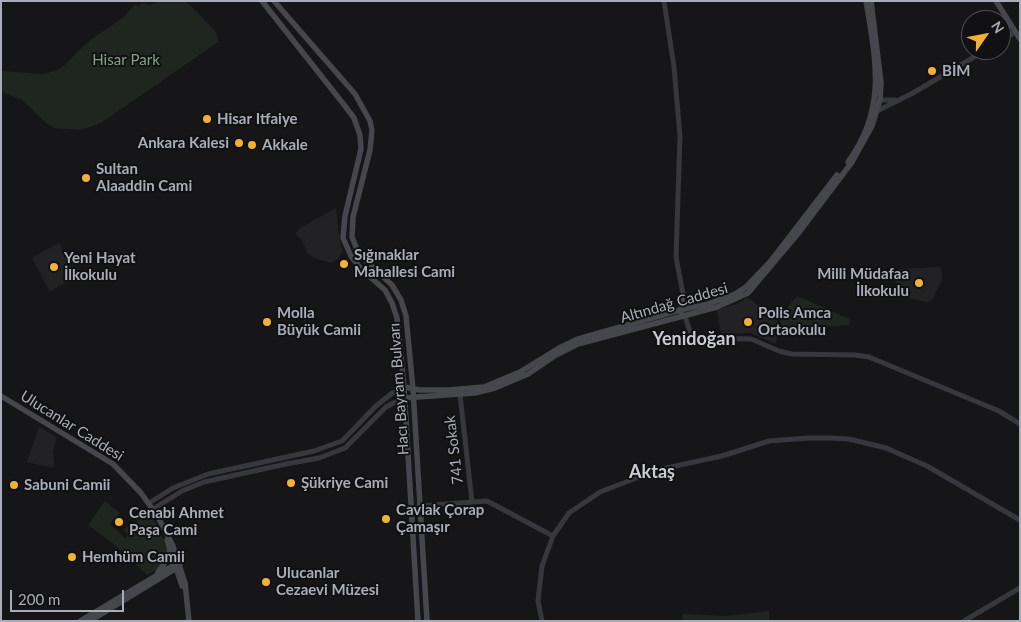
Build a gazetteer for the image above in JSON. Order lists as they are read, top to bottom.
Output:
{
  "streets": {
    "main road": ["Altındağ Caddesi", "Hacı Bayram Bulvarı", "Ulucanlar Caddesi"],
    "street": ["741 Sokak"]
  },
  "crossings": [
    ["Altındağ Caddesi", "Hacı Bayram Bulvarı"],
    ["Altındağ Caddesi", "741 Sokak"]
  ],
  "districts": ["Yenidoğan", "Aktaş"],
  "parks": ["Hisar Park"],
  "places": [
    "BİM",
    "Hisar Itfaiye",
    "Ankara Kalesi",
    "Akkale",
    "Sultan Alaaddin Cami",
    "Sığınaklar Mahallesi Cami",
    "Yeni Hayat İlkokulu",
    "Milli Müdafaa İlkokulu",
    "Molla Büyük Camii",
    "Polis Amca Ortaokulu",
    "Şükriye Cami",
    "Sabuni Camii",
    "Cavlak Çorap Çamaşır",
    "Cenabi Ahmet Paşa Cami",
    "Hemhüm Camii",
    "Ulucanlar Cezaevi Müzesi"
  ],
  "scale_bar": "200 m",
  "north": "top right"
}
